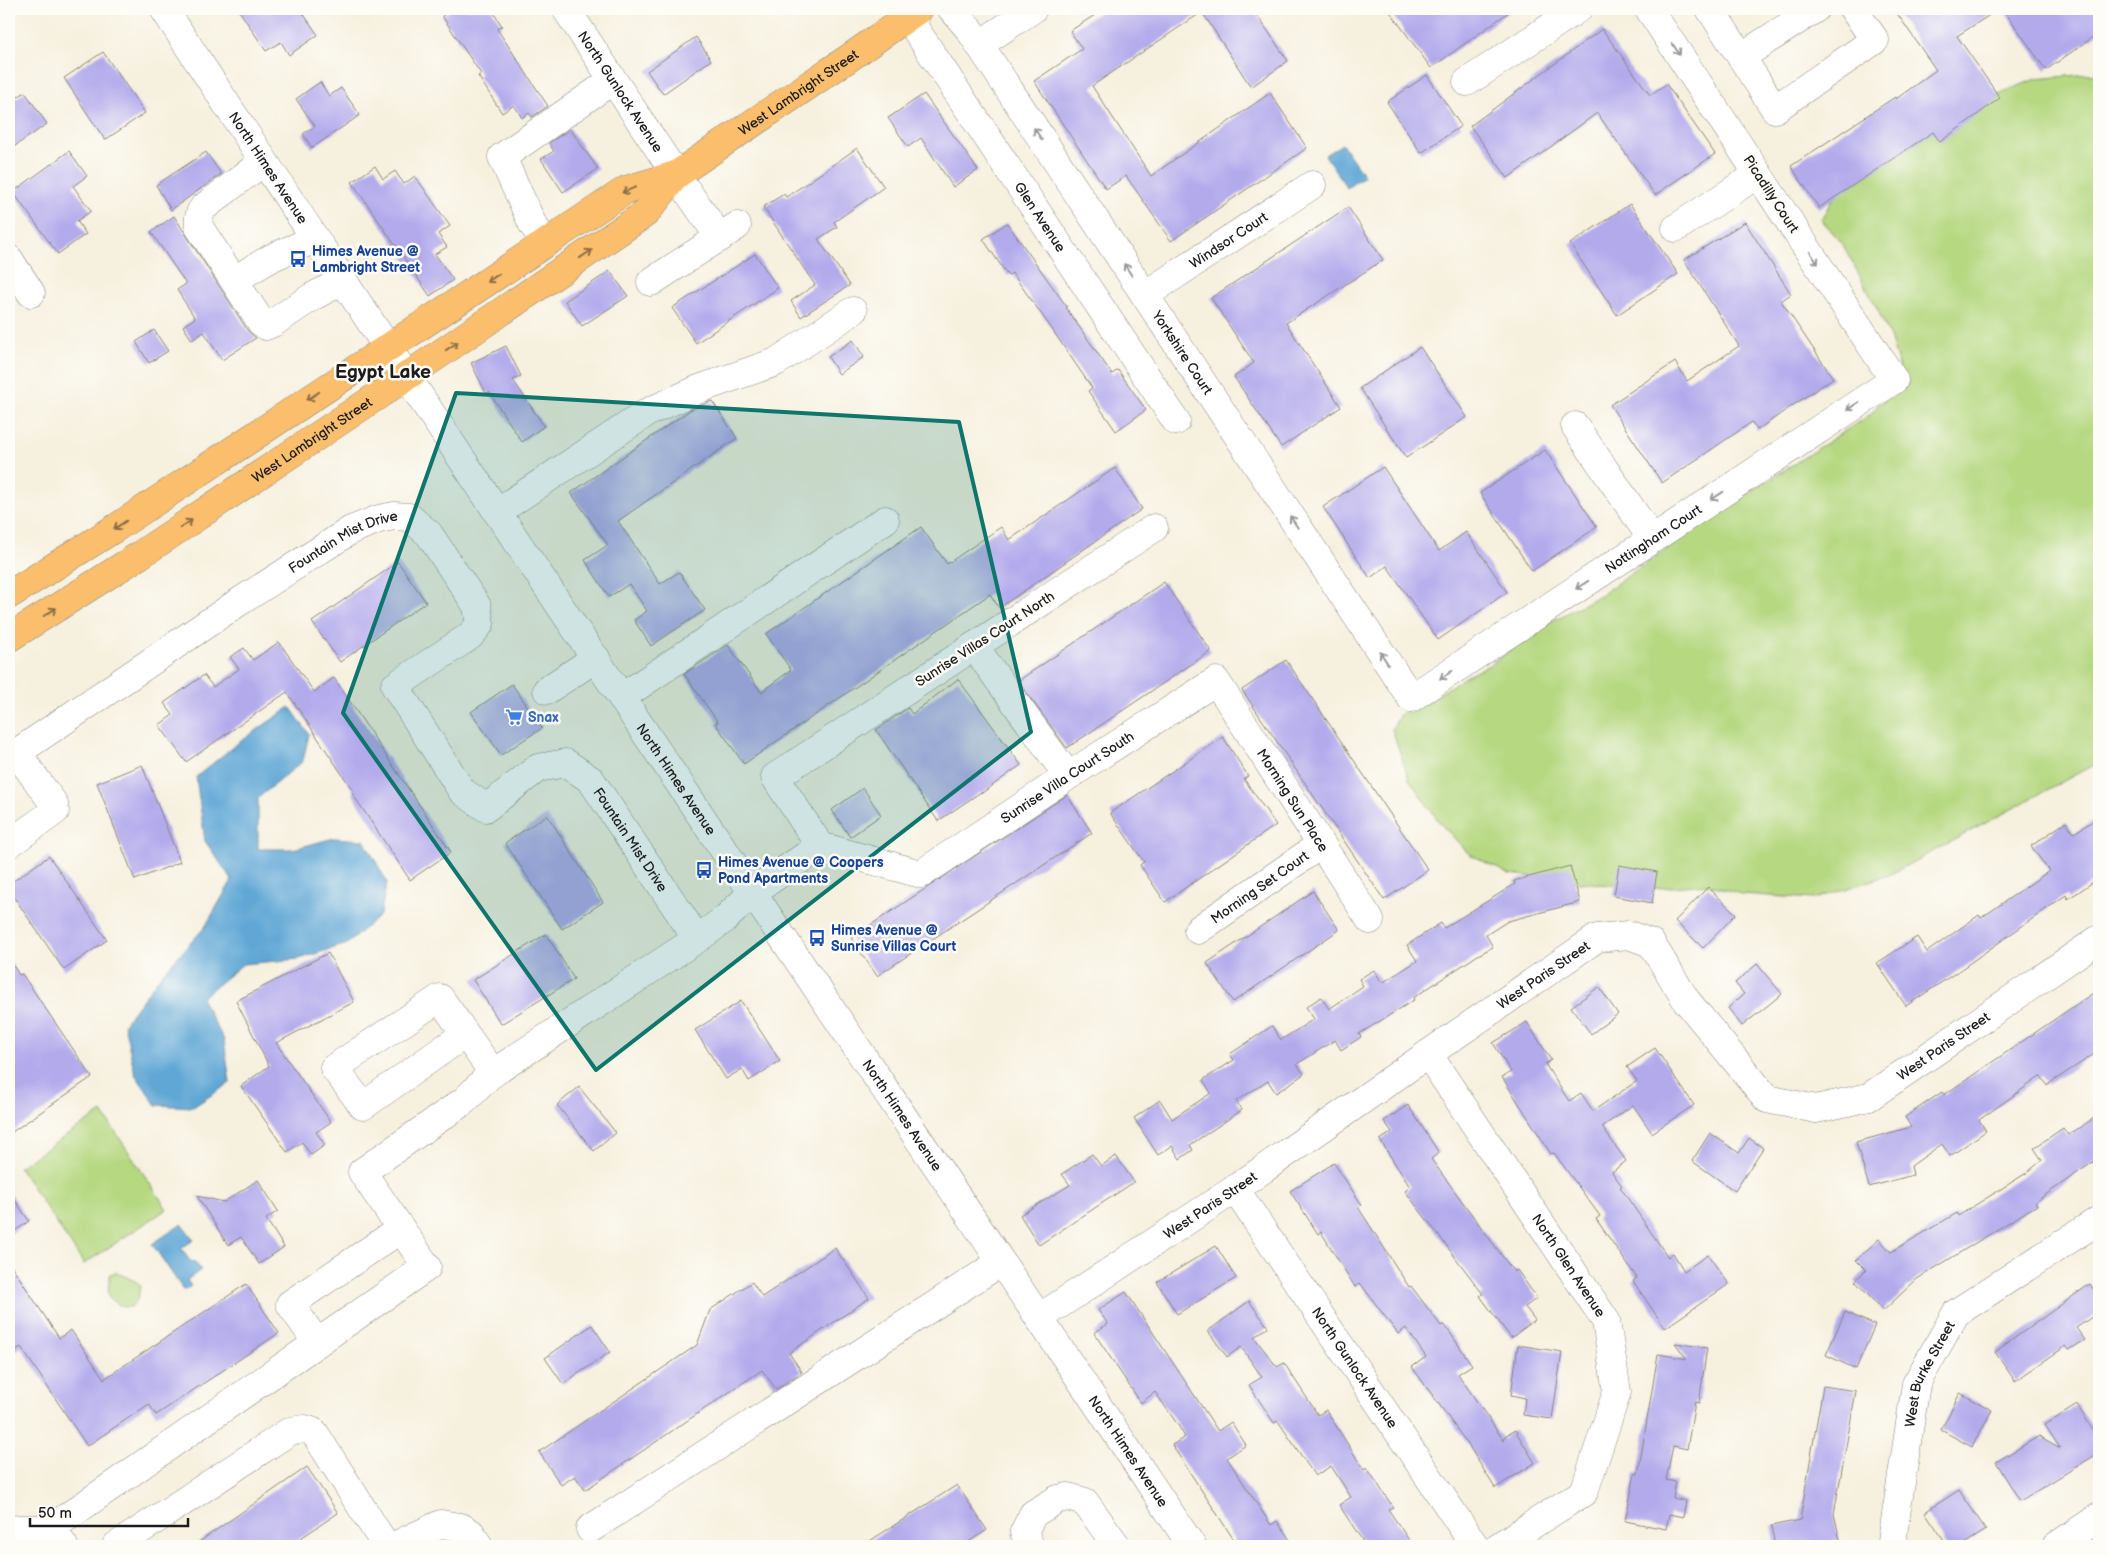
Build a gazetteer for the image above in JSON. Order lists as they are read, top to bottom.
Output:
{
  "streets": {
    "main road": ["West Lambright Street"],
    "street": [
      "North Gunlock Avenue",
      "North Himes Avenue",
      "Picadilly Court",
      "Glen Avenue",
      "Windsor Court",
      "Yorkshire Court",
      "Nottingham Court",
      "Fountain Mist Drive",
      "Sunrise Villas Court North",
      "Sunrise Villa Court South",
      "Morning Sun Place",
      "Morning Set Court",
      "West Paris Street",
      "North Glen Avenue",
      "West Burke Street"
    ]
  },
  "crossings": [
    ["North Gunlock Avenue", "West Lambright Street"],
    ["North Gunlock Avenue", "West Paris Street"],
    ["West Lambright Street", "North Himes Avenue"],
    ["West Lambright Street", "Glen Avenue"],
    ["North Himes Avenue", "West Paris Street"],
    ["Picadilly Court", "Nottingham Court"],
    ["Windsor Court", "Yorkshire Court"],
    ["Yorkshire Court", "Nottingham Court"],
    ["Sunrise Villas Court North", "Sunrise Villa Court South"],
    ["Sunrise Villa Court South", "Morning Sun Place"],
    ["Morning Sun Place", "Morning Set Court"],
    ["West Paris Street", "North Glen Avenue"]
  ],
  "one_way": ["Picadilly Court", "Yorkshire Court", "Nottingham Court"],
  "districts": ["Egypt Lake"],
  "places": {
    "bus stop": ["Himes Avenue @ Lambright Street", "Himes Avenue @ Coopers Pond Apartments", "Himes Avenue @ Sunrise Villas Court"],
    "supermarket": ["Snax"]
  },
  "scale_bar": "50 m"
}
